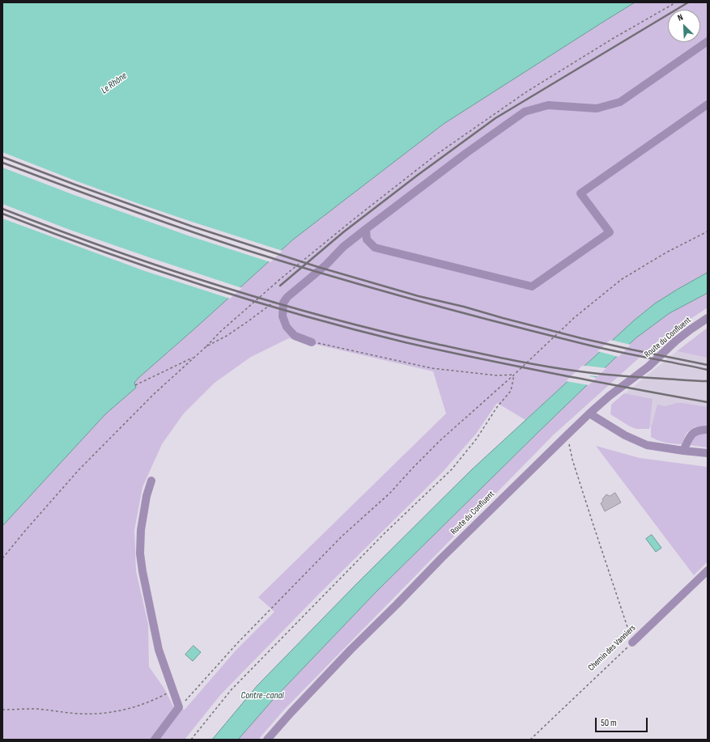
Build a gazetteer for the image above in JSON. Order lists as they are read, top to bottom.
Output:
{
  "streets": {
    "street": ["Route du Confluent", "Chemin des Vanniers"]
  },
  "water": ["Le Rhône", "Contre-canal"],
  "scale_bar": "50 m",
  "north": "top left"
}
